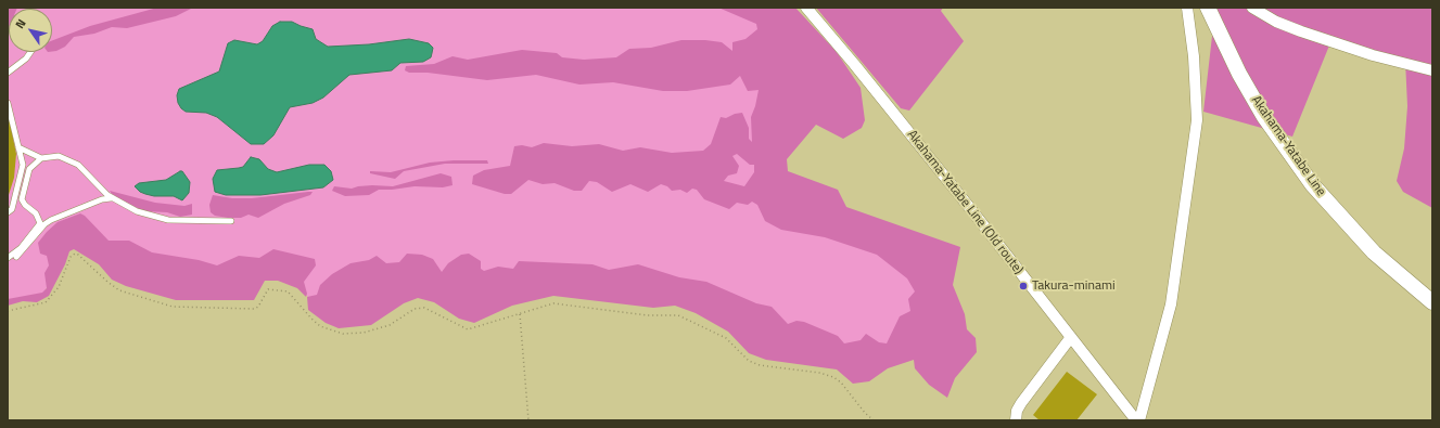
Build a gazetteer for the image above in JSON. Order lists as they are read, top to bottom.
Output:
{
  "streets": {
    "main road": ["Akahama-Yatabe Line"],
    "street": ["Akahama-Yatabe Line (Old route)"]
  },
  "places": ["Takura-minami"],
  "north": "top left"
}
